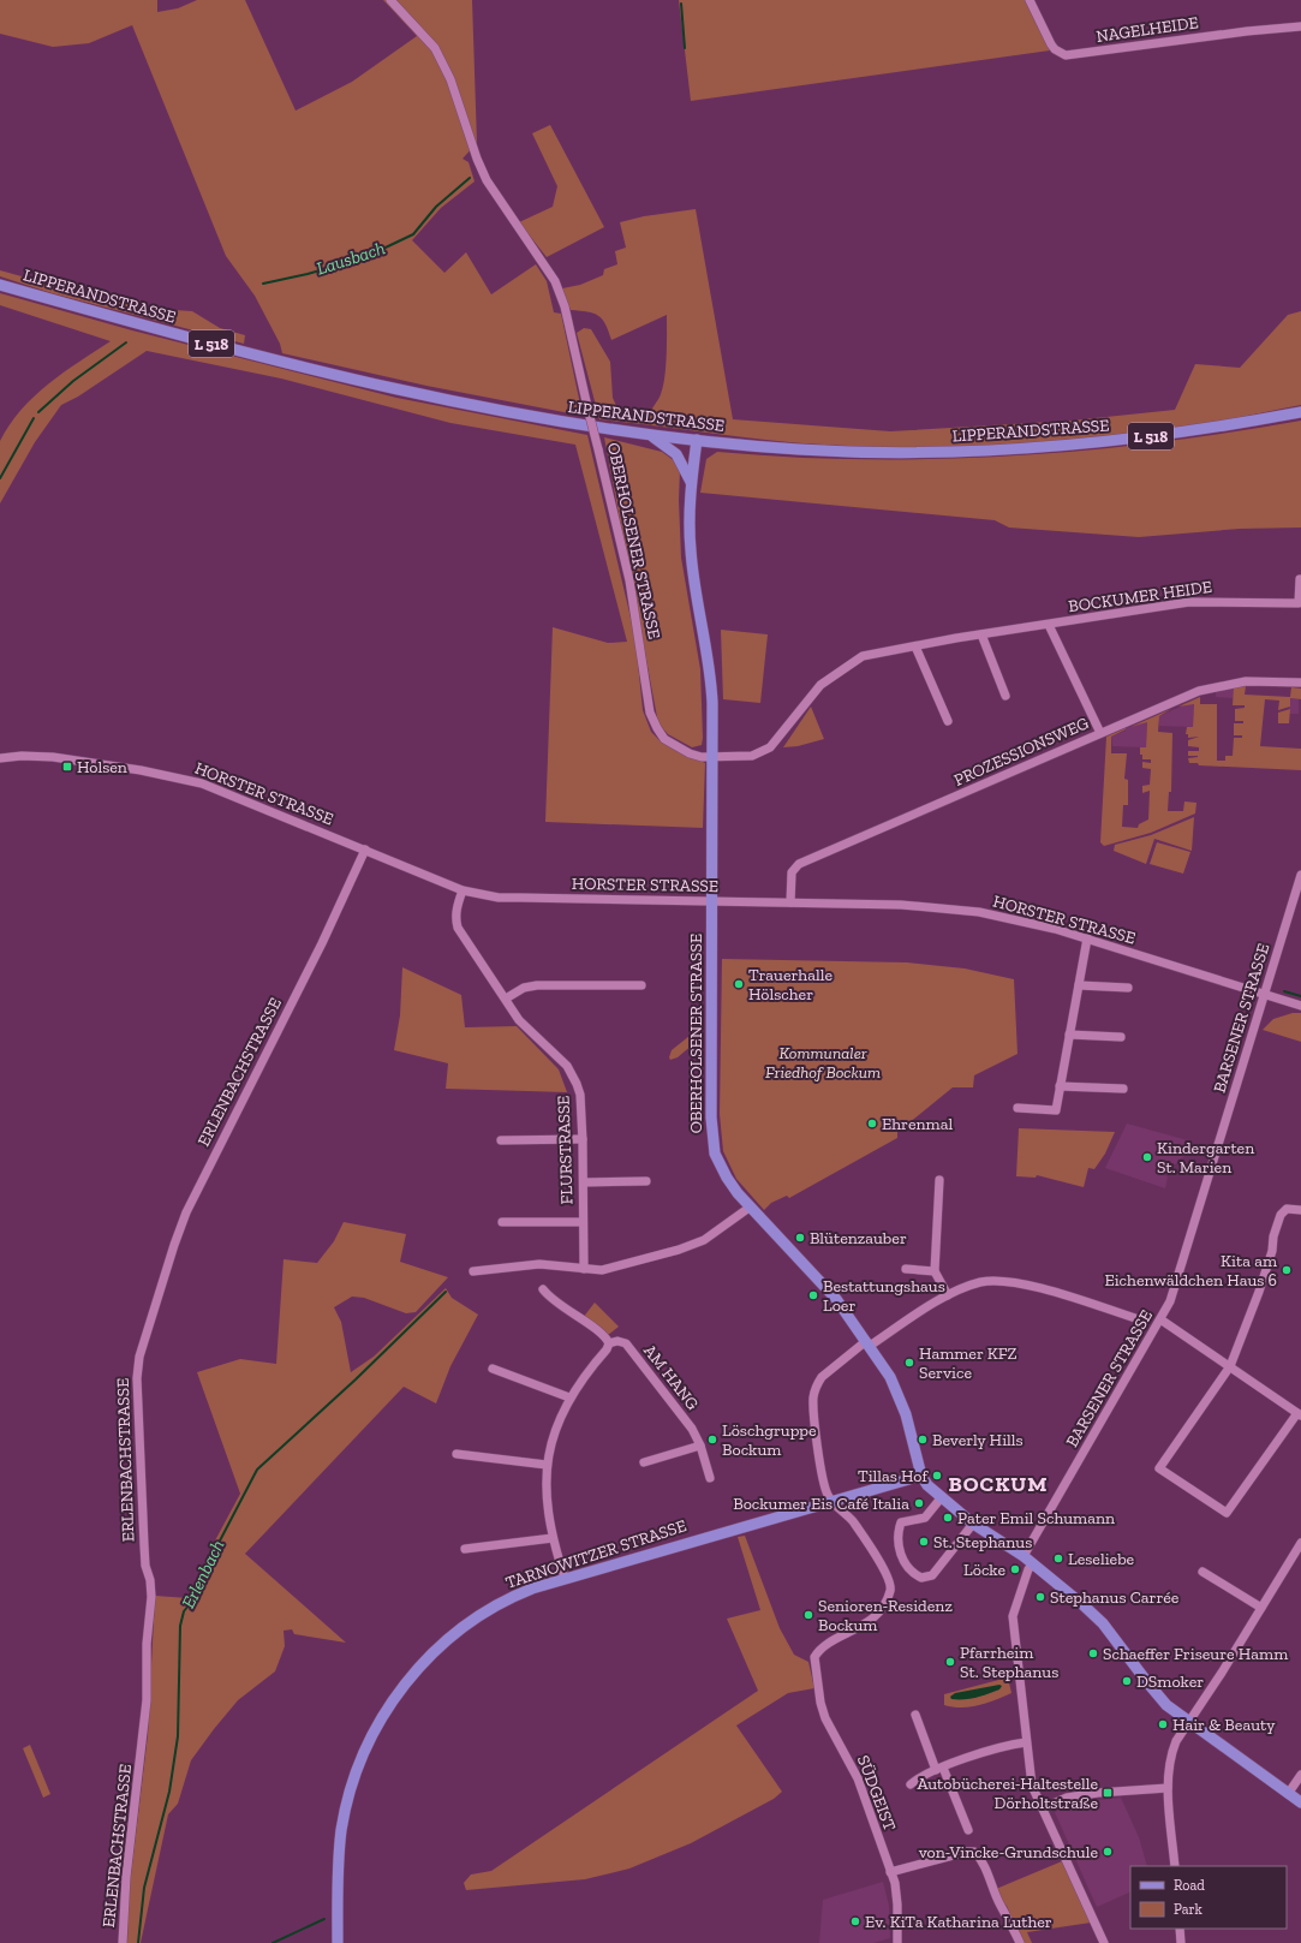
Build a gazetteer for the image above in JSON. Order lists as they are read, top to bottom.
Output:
{
  "streets": {
    "main road": [
      "LIPPERANDSTRASSE",
      "L 518",
      "OBERHOLSENER STRASSE",
      "TARNOWITZER STRASSE"
    ],
    "street": [
      "NAGELHEIDE",
      "BOCKUMER HEIDE",
      "PROZESSIONSWEG",
      "HORSTER STRASSE",
      "BARSENER STRASSE",
      "ERLENBACHSTRASSE",
      "FLURSTRASSE",
      "AM HANG",
      "SÜDGEIST"
    ]
  },
  "crossings": [
    ["LIPPERANDSTRASSE", "L 518"],
    ["LIPPERANDSTRASSE", "OBERHOLSENER STRASSE"],
    ["L 518", "OBERHOLSENER STRASSE"],
    ["OBERHOLSENER STRASSE", "BOCKUMER HEIDE"],
    ["OBERHOLSENER STRASSE", "HORSTER STRASSE"],
    ["OBERHOLSENER STRASSE", "TARNOWITZER STRASSE"],
    ["BOCKUMER HEIDE", "PROZESSIONSWEG"],
    ["PROZESSIONSWEG", "HORSTER STRASSE"],
    ["HORSTER STRASSE", "BARSENER STRASSE"],
    ["HORSTER STRASSE", "ERLENBACHSTRASSE"],
    ["HORSTER STRASSE", "FLURSTRASSE"],
    ["TARNOWITZER STRASSE", "SÜDGEIST"]
  ],
  "districts": ["BOCKUM"],
  "water": ["Lausbach", "Erlenbach"],
  "parks": ["Kommunaler Friedhof Bockum"],
  "places": {
    "transit": ["Holsen", "Autobücherei-Haltestelle Dörholtstraße"],
    "other": [
      "Trauerhalle Hölscher",
      "Ehrenmal",
      "Kindergarten St. Marien",
      "Blütenzauber",
      "Kita am Eichenwäldchen Haus 6",
      "Bestattungshaus Loer",
      "Hammer KFZ Service",
      "Löschgruppe Bockum",
      "Beverly Hills",
      "Tillas Hof",
      "Bockumer Eis Café Italia",
      "Pater Emil Schumann",
      "St. Stephanus",
      "Leseliebe",
      "Löcke",
      "Stephanus Carrée",
      "Senioren-Residenz Bockum",
      "Schaeffer Friseure Hamm",
      "Pfarrheim St. Stephanus",
      "DSmoker",
      "Hair & Beauty",
      "von-Vincke-Grundschule",
      "Ev. KiTa Katharina Luther"
    ]
  },
  "legend": ["Road", "Park"]
}
